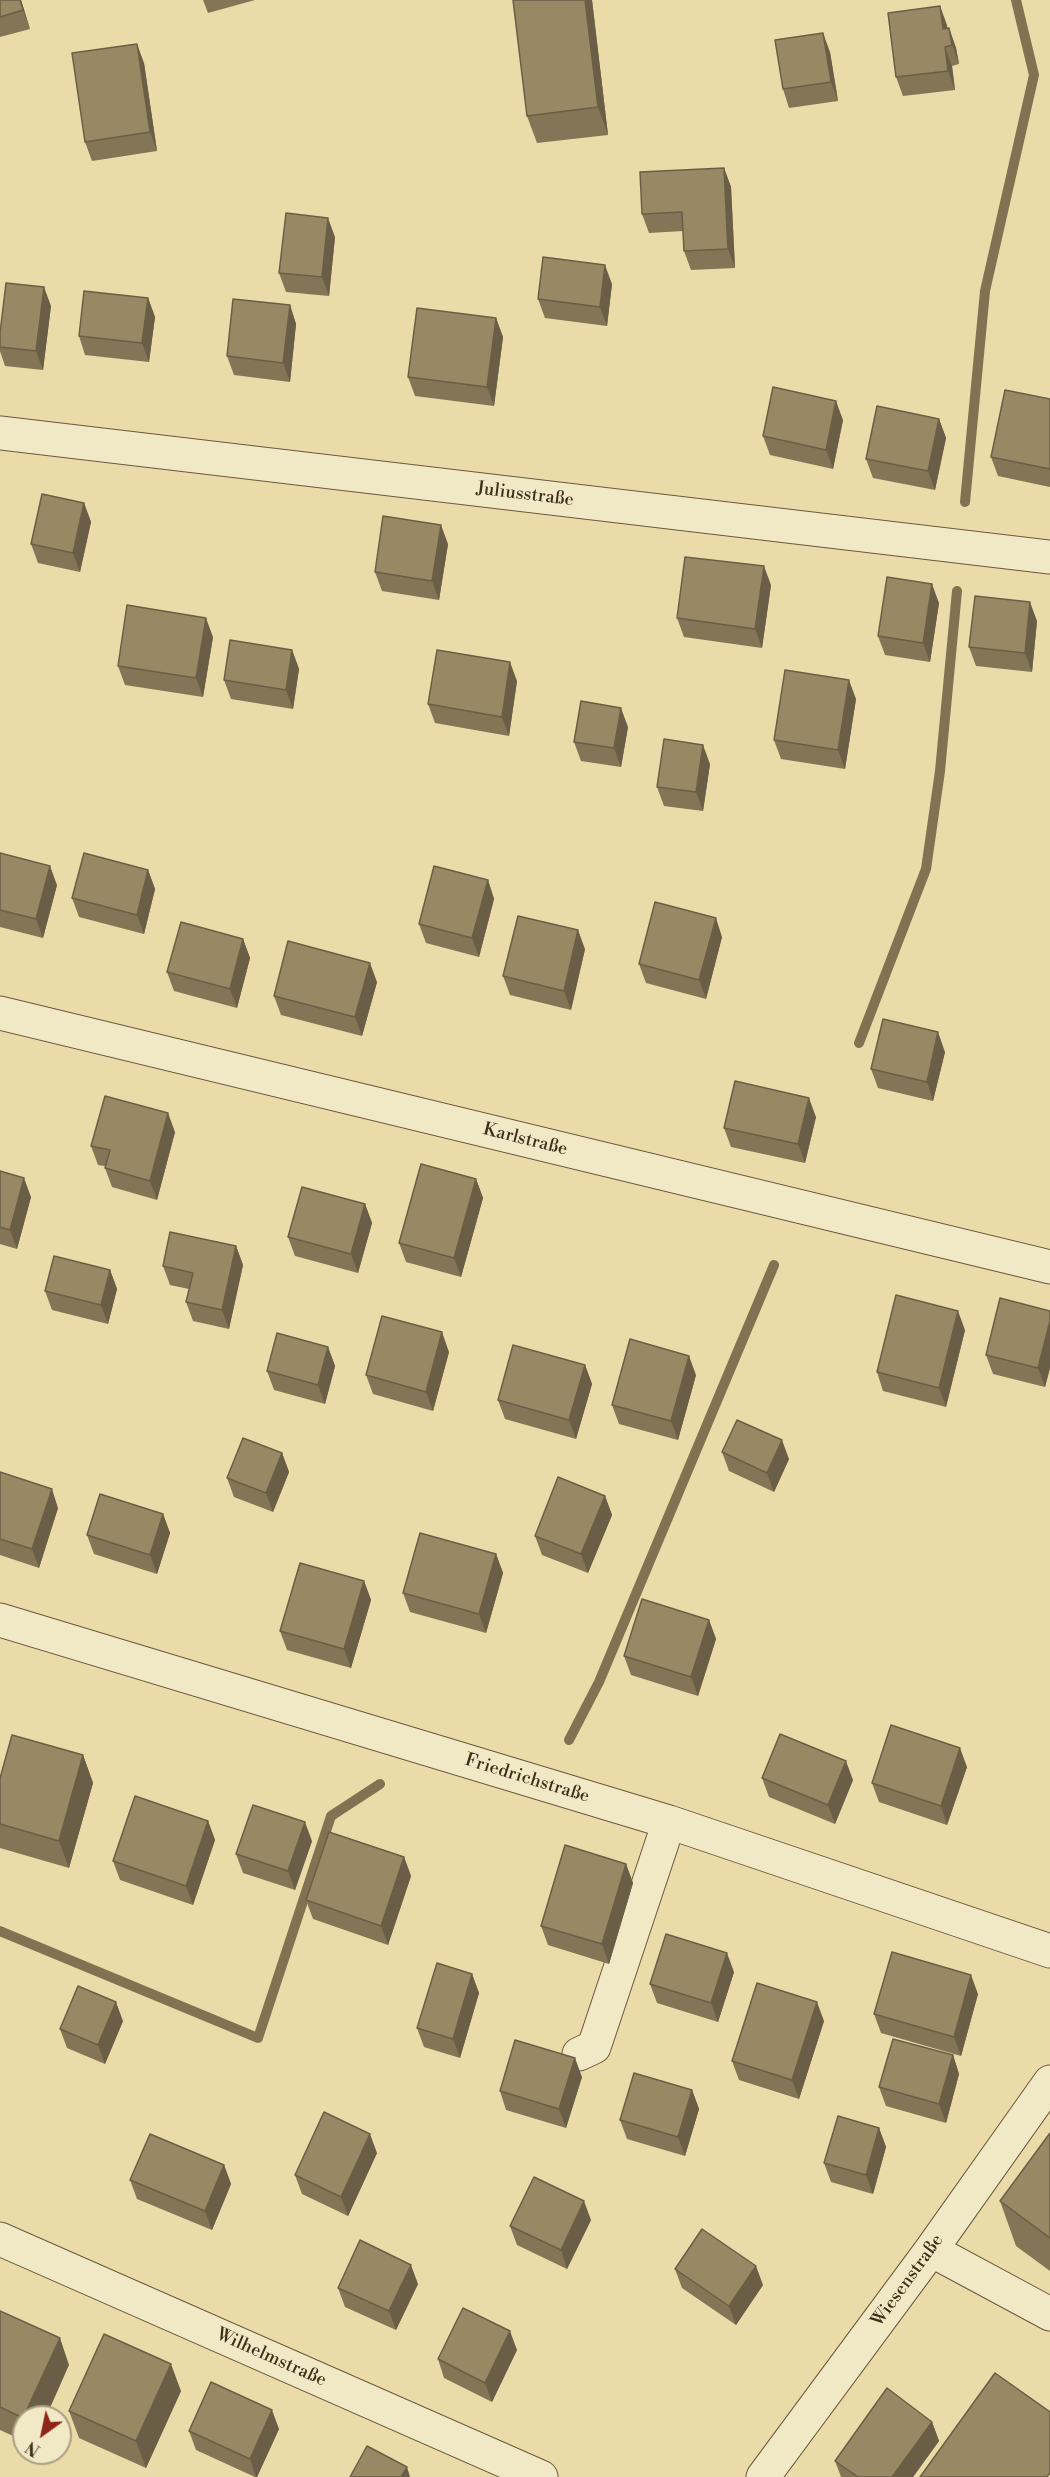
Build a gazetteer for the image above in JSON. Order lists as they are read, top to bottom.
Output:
{
  "streets": {
    "street": [
      "Juliusstraße",
      "Karlstraße",
      "Friedrichstraße",
      "Wiesenstraße",
      "Wilhelmstraße"
    ]
  },
  "north": "bottom left"
}
